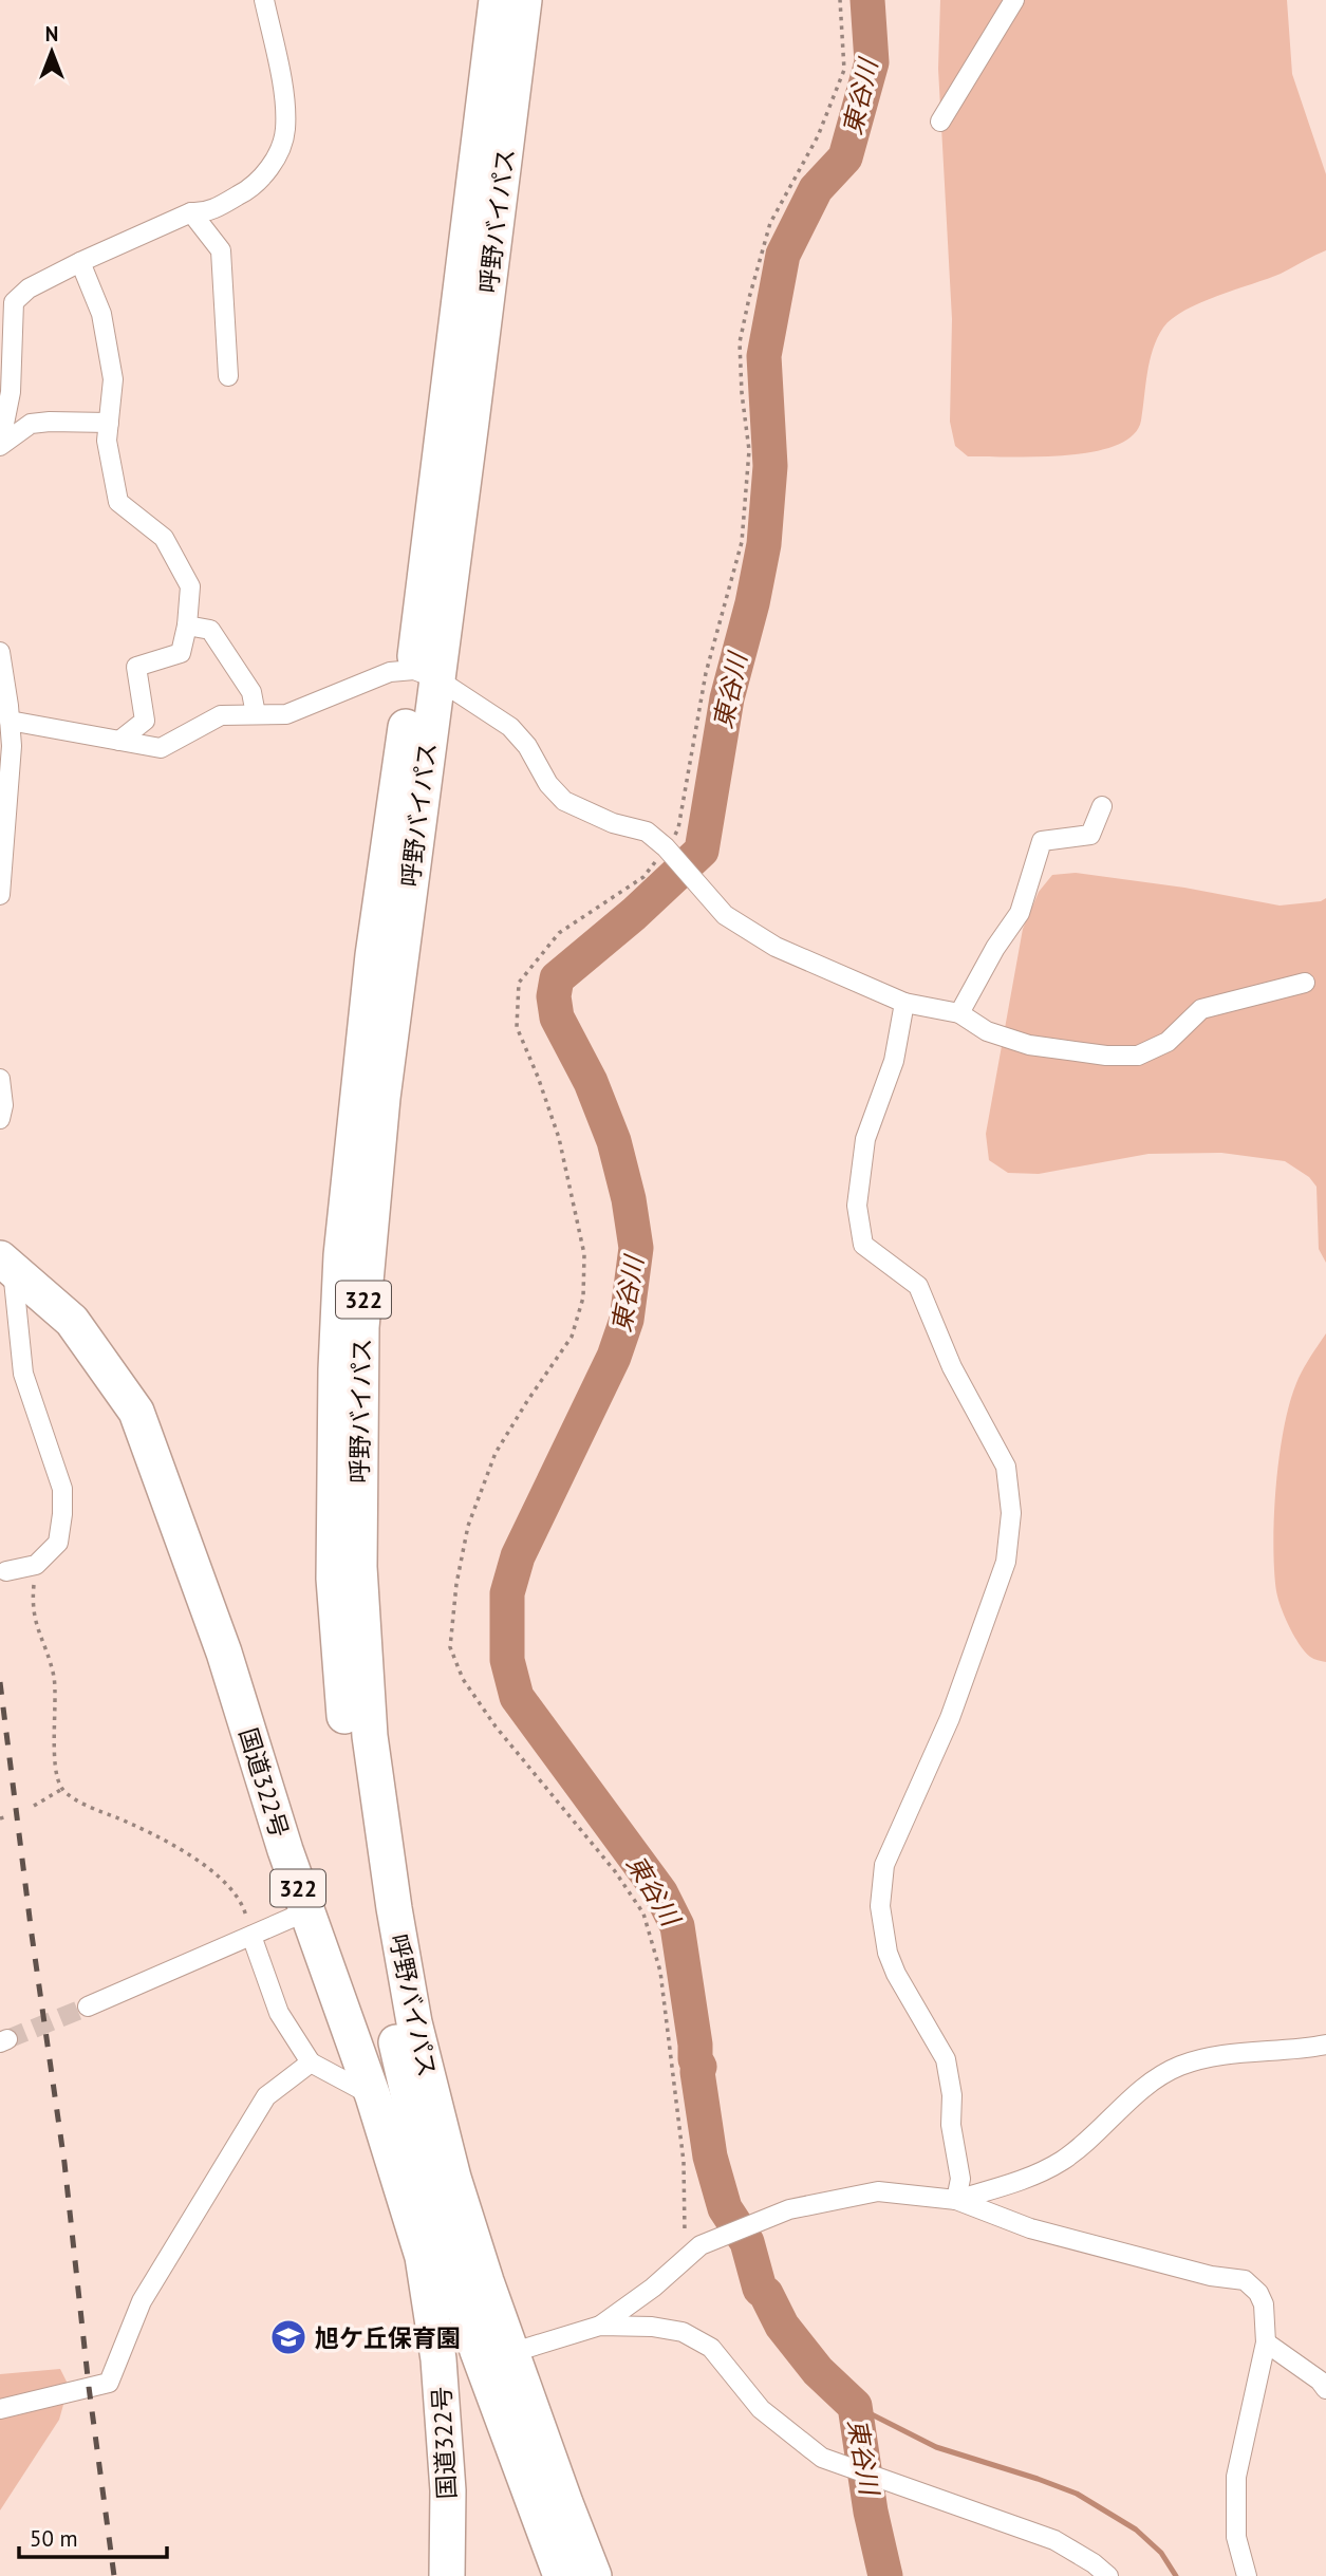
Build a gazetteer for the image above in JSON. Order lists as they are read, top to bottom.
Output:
{
  "streets": {
    "highway": ["呼野バイパス", "322", "国道322号"]
  },
  "water": ["東谷川"],
  "places": {
    "school or university": ["旭ケ丘保育園"]
  },
  "scale_bar": "50 m",
  "north": "top"
}
